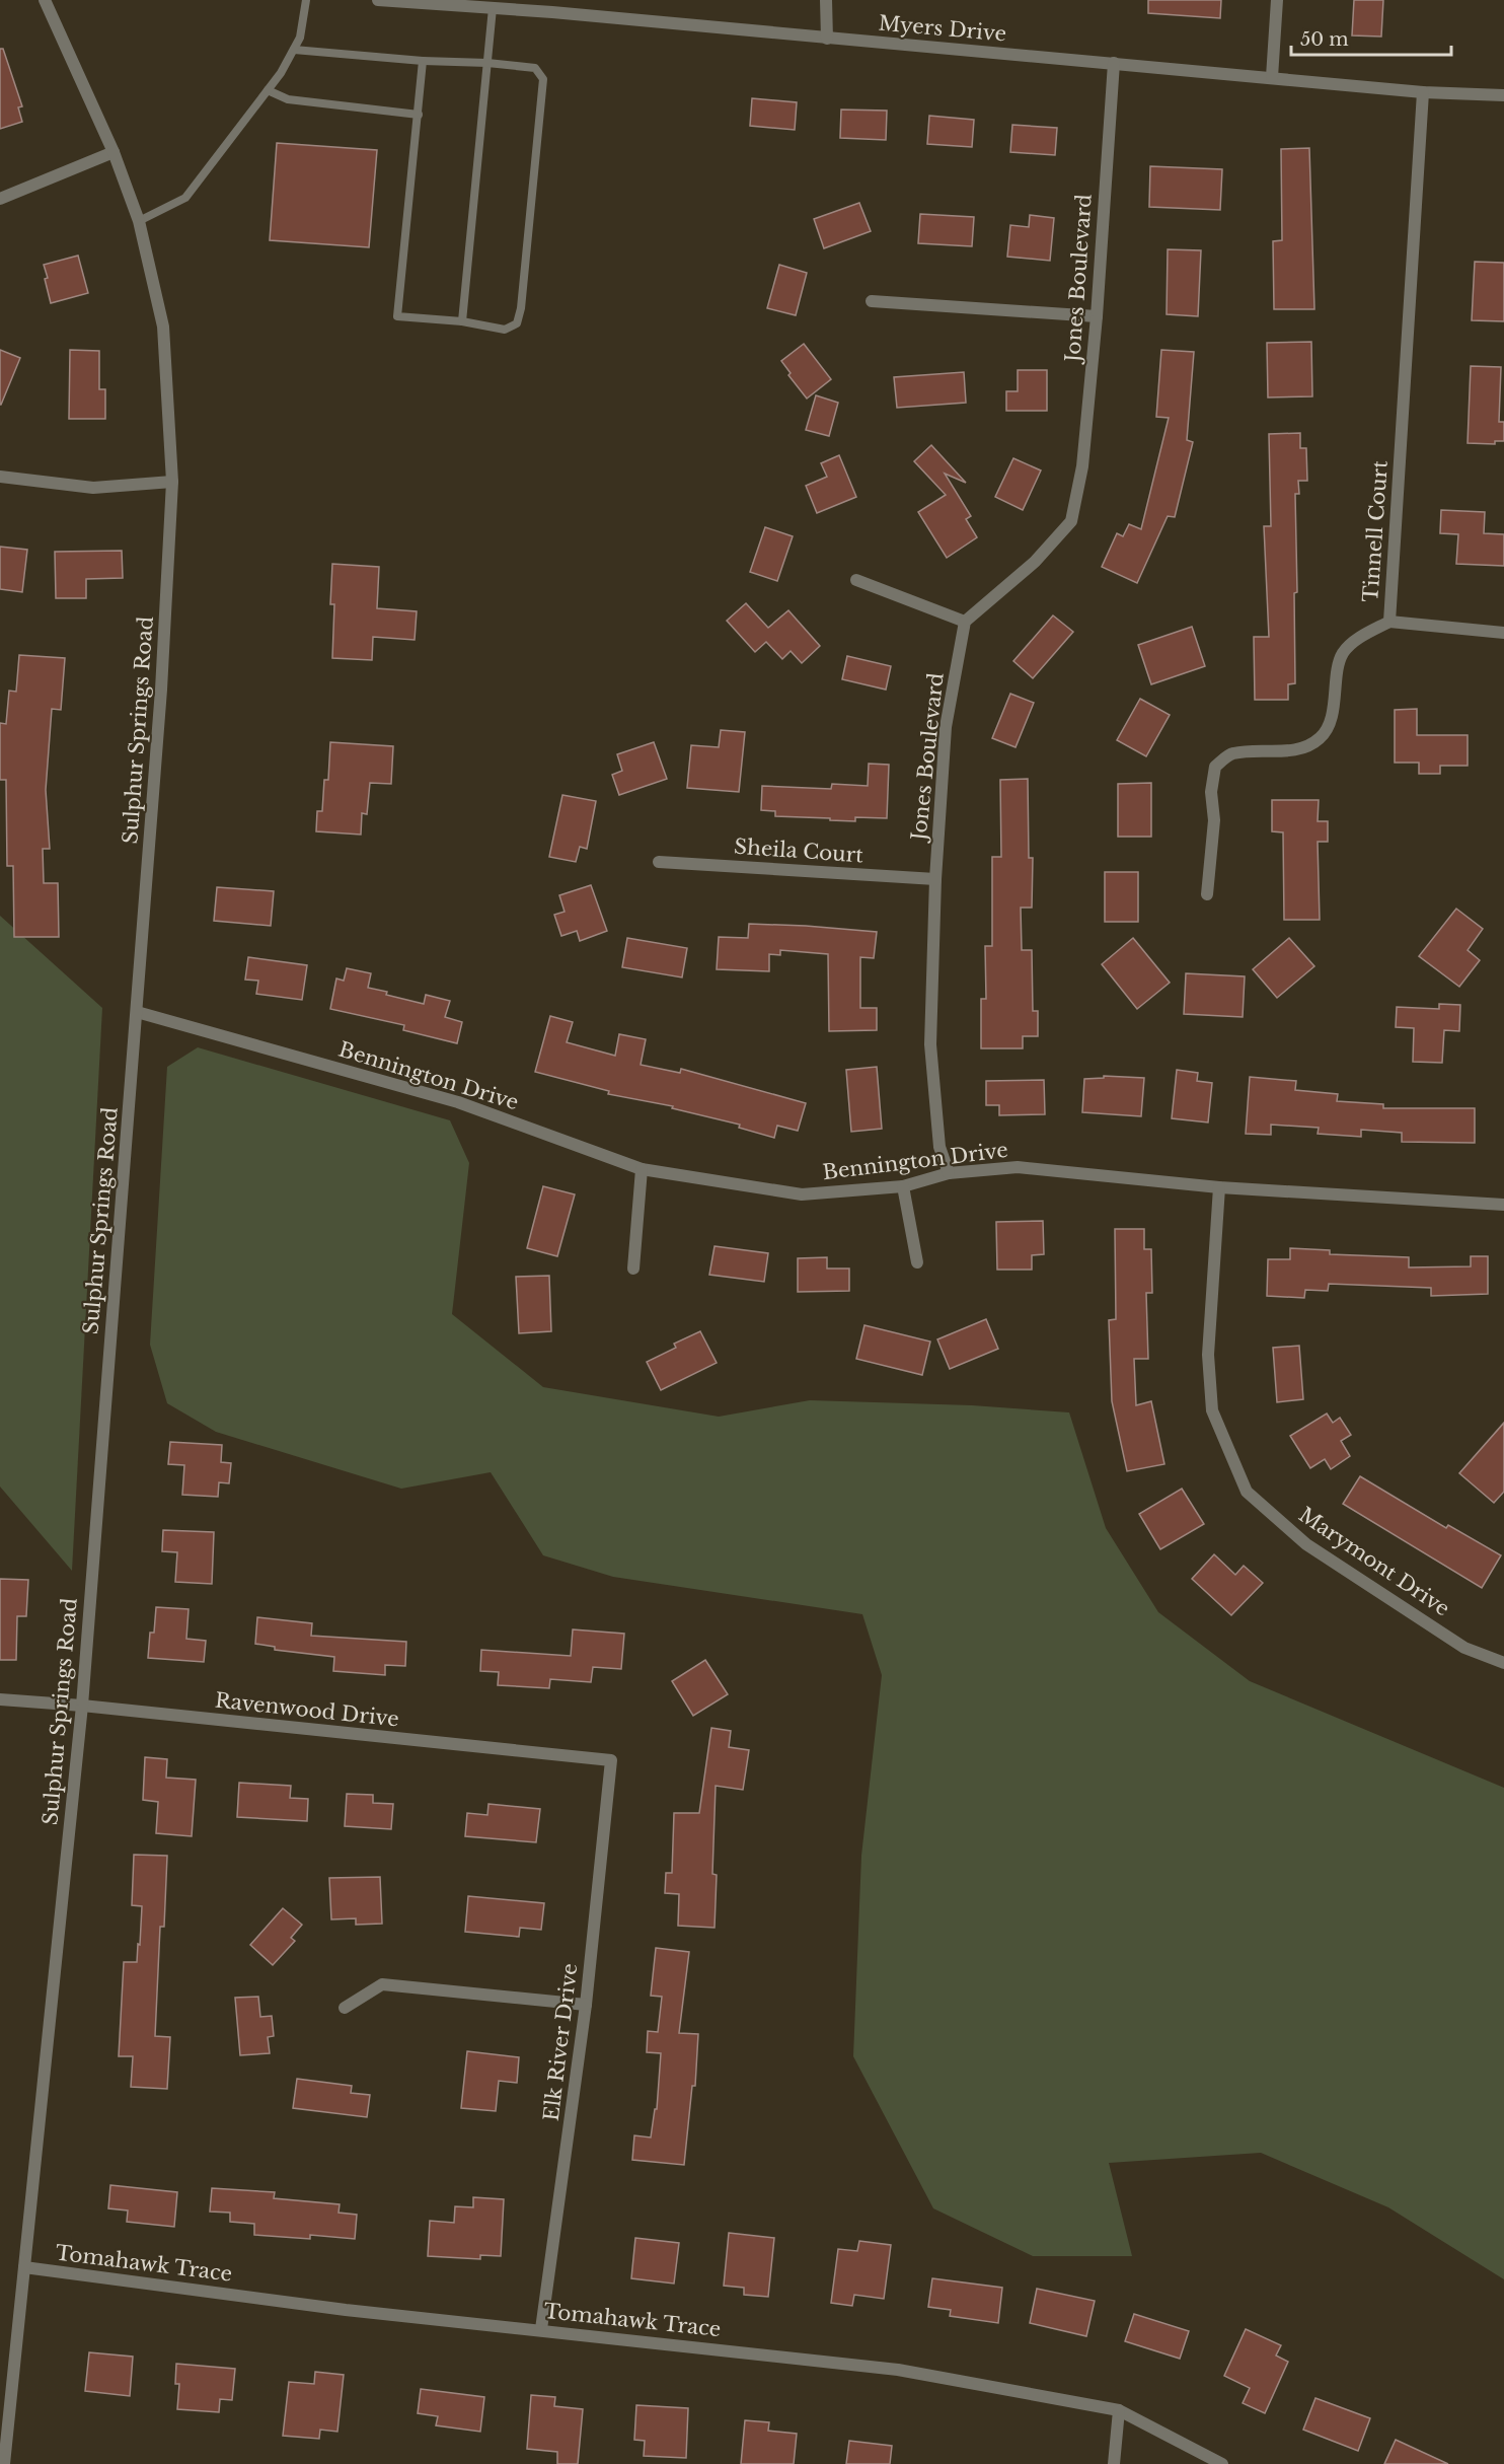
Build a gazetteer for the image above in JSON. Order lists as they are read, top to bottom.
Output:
{
  "streets": {
    "street": [
      "Myers Drive",
      "Jones Boulevard",
      "Tinnell Court",
      "Sulphur Springs Road",
      "Sheila Court",
      "Bennington Drive",
      "Marymont Drive",
      "Ravenwood Drive",
      "Elk River Drive",
      "Tomahawk Trace"
    ]
  },
  "crossings": [
    ["Myers Drive", "Jones Boulevard"],
    ["Myers Drive", "Tinnell Court"],
    ["Jones Boulevard", "Sheila Court"],
    ["Jones Boulevard", "Bennington Drive"],
    ["Sulphur Springs Road", "Bennington Drive"],
    ["Sulphur Springs Road", "Ravenwood Drive"],
    ["Sulphur Springs Road", "Tomahawk Trace"],
    ["Bennington Drive", "Marymont Drive"],
    ["Ravenwood Drive", "Elk River Drive"],
    ["Elk River Drive", "Tomahawk Trace"]
  ],
  "scale_bar": "50 m"
}
